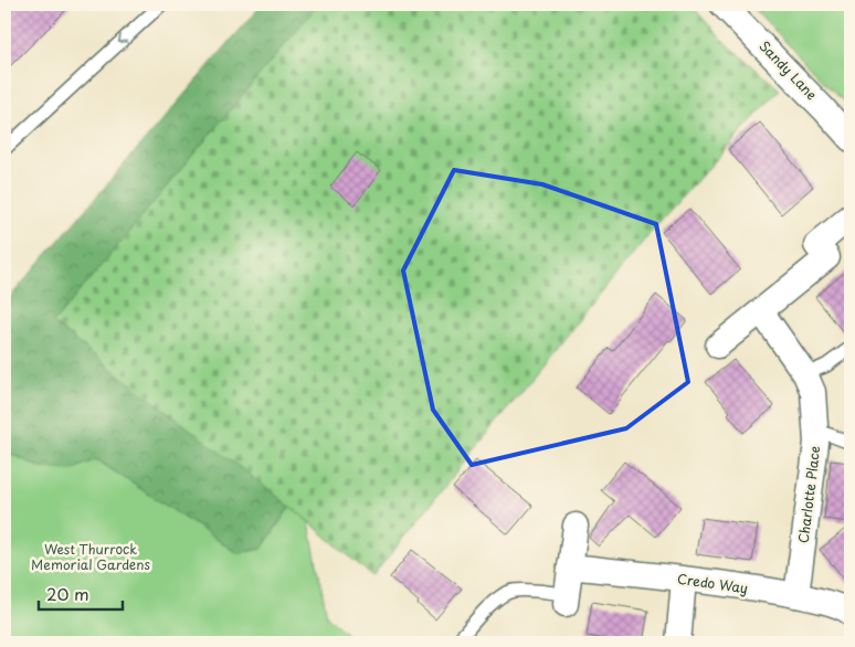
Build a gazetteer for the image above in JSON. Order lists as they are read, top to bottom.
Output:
{
  "streets": {
    "street": ["Sandy Lane", "Charlotte Place", "Credo Way"]
  },
  "crossings": [
    ["Charlotte Place", "Credo Way"]
  ],
  "parks": ["West Thurrock Memorial Gardens"],
  "scale_bar": "20 m"
}
